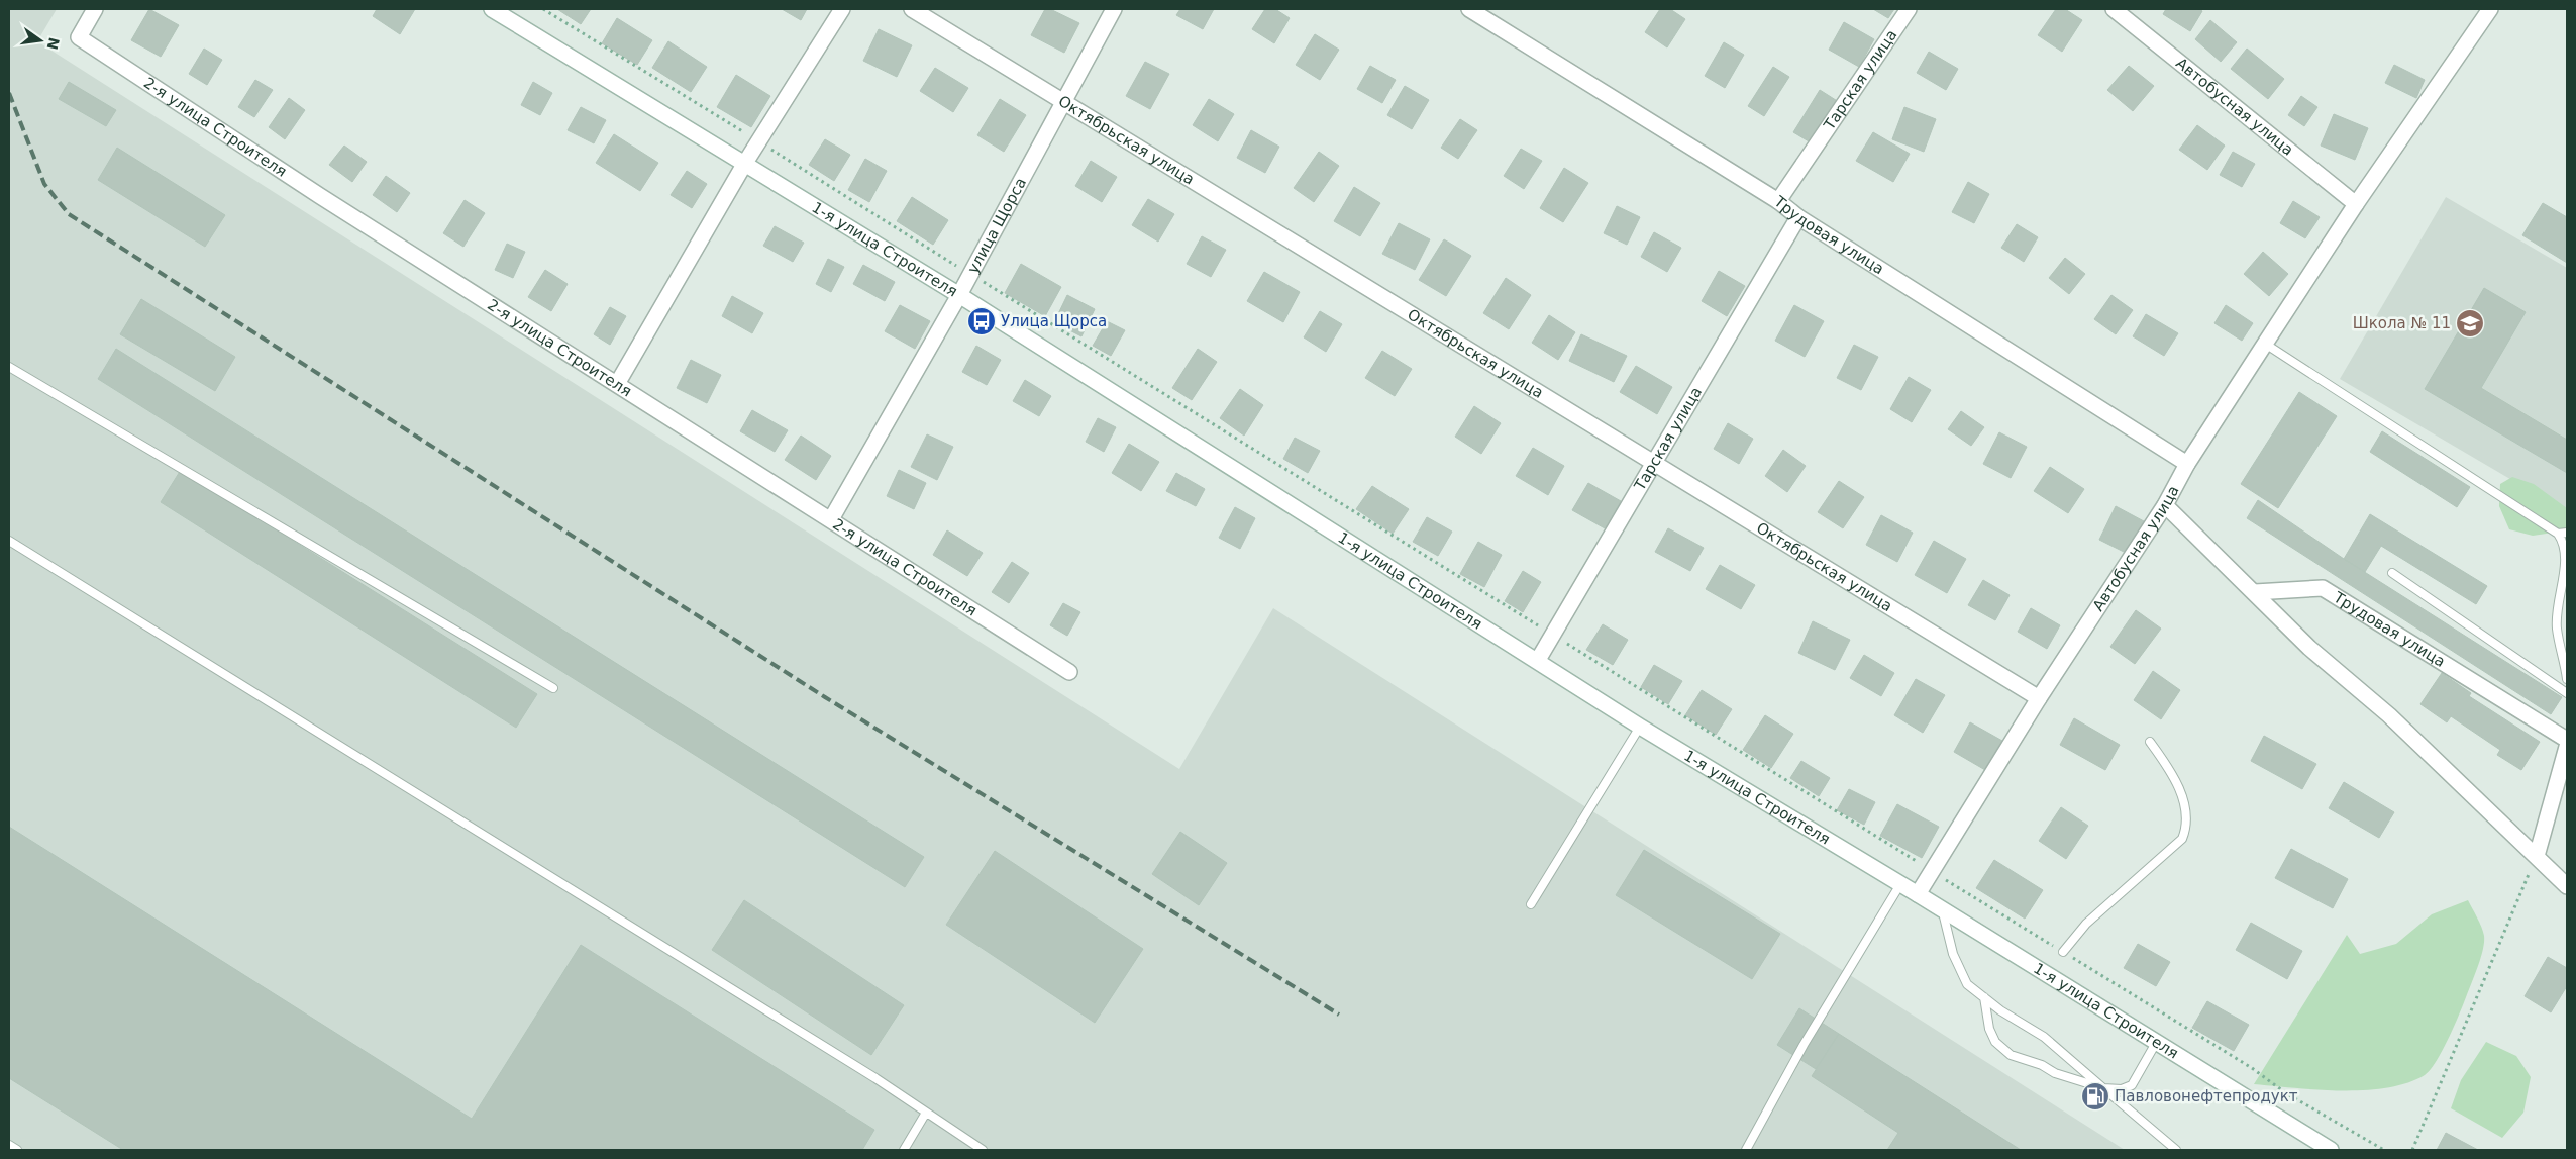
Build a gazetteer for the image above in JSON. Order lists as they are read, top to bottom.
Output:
{
  "streets": {
    "street": [
      "Тарская улица",
      "Автобусная улица",
      "2-я улица Строителя",
      "Октябрьская улица",
      "улица Щорса",
      "Трудовая улица",
      "1-я улица Строителя"
    ]
  },
  "crossings": [
    ["Тарская улица", "Октябрьская улица"],
    ["Тарская улица", "Трудовая улица"],
    ["Тарская улица", "1-я улица Строителя"],
    ["Автобусная улица", "Октябрьская улица"],
    ["Автобусная улица", "Трудовая улица"],
    ["Автобусная улица", "1-я улица Строителя"],
    ["2-я улица Строителя", "улица Щорса"],
    ["Октябрьская улица", "улица Щорса"],
    ["улица Щорса", "1-я улица Строителя"]
  ],
  "places": {
    "bus stop": ["Улица Щорса"],
    "school or university": ["Школа № 11"],
    "fuel station": ["Павловонефтепродукт"]
  },
  "north": "right"
}
